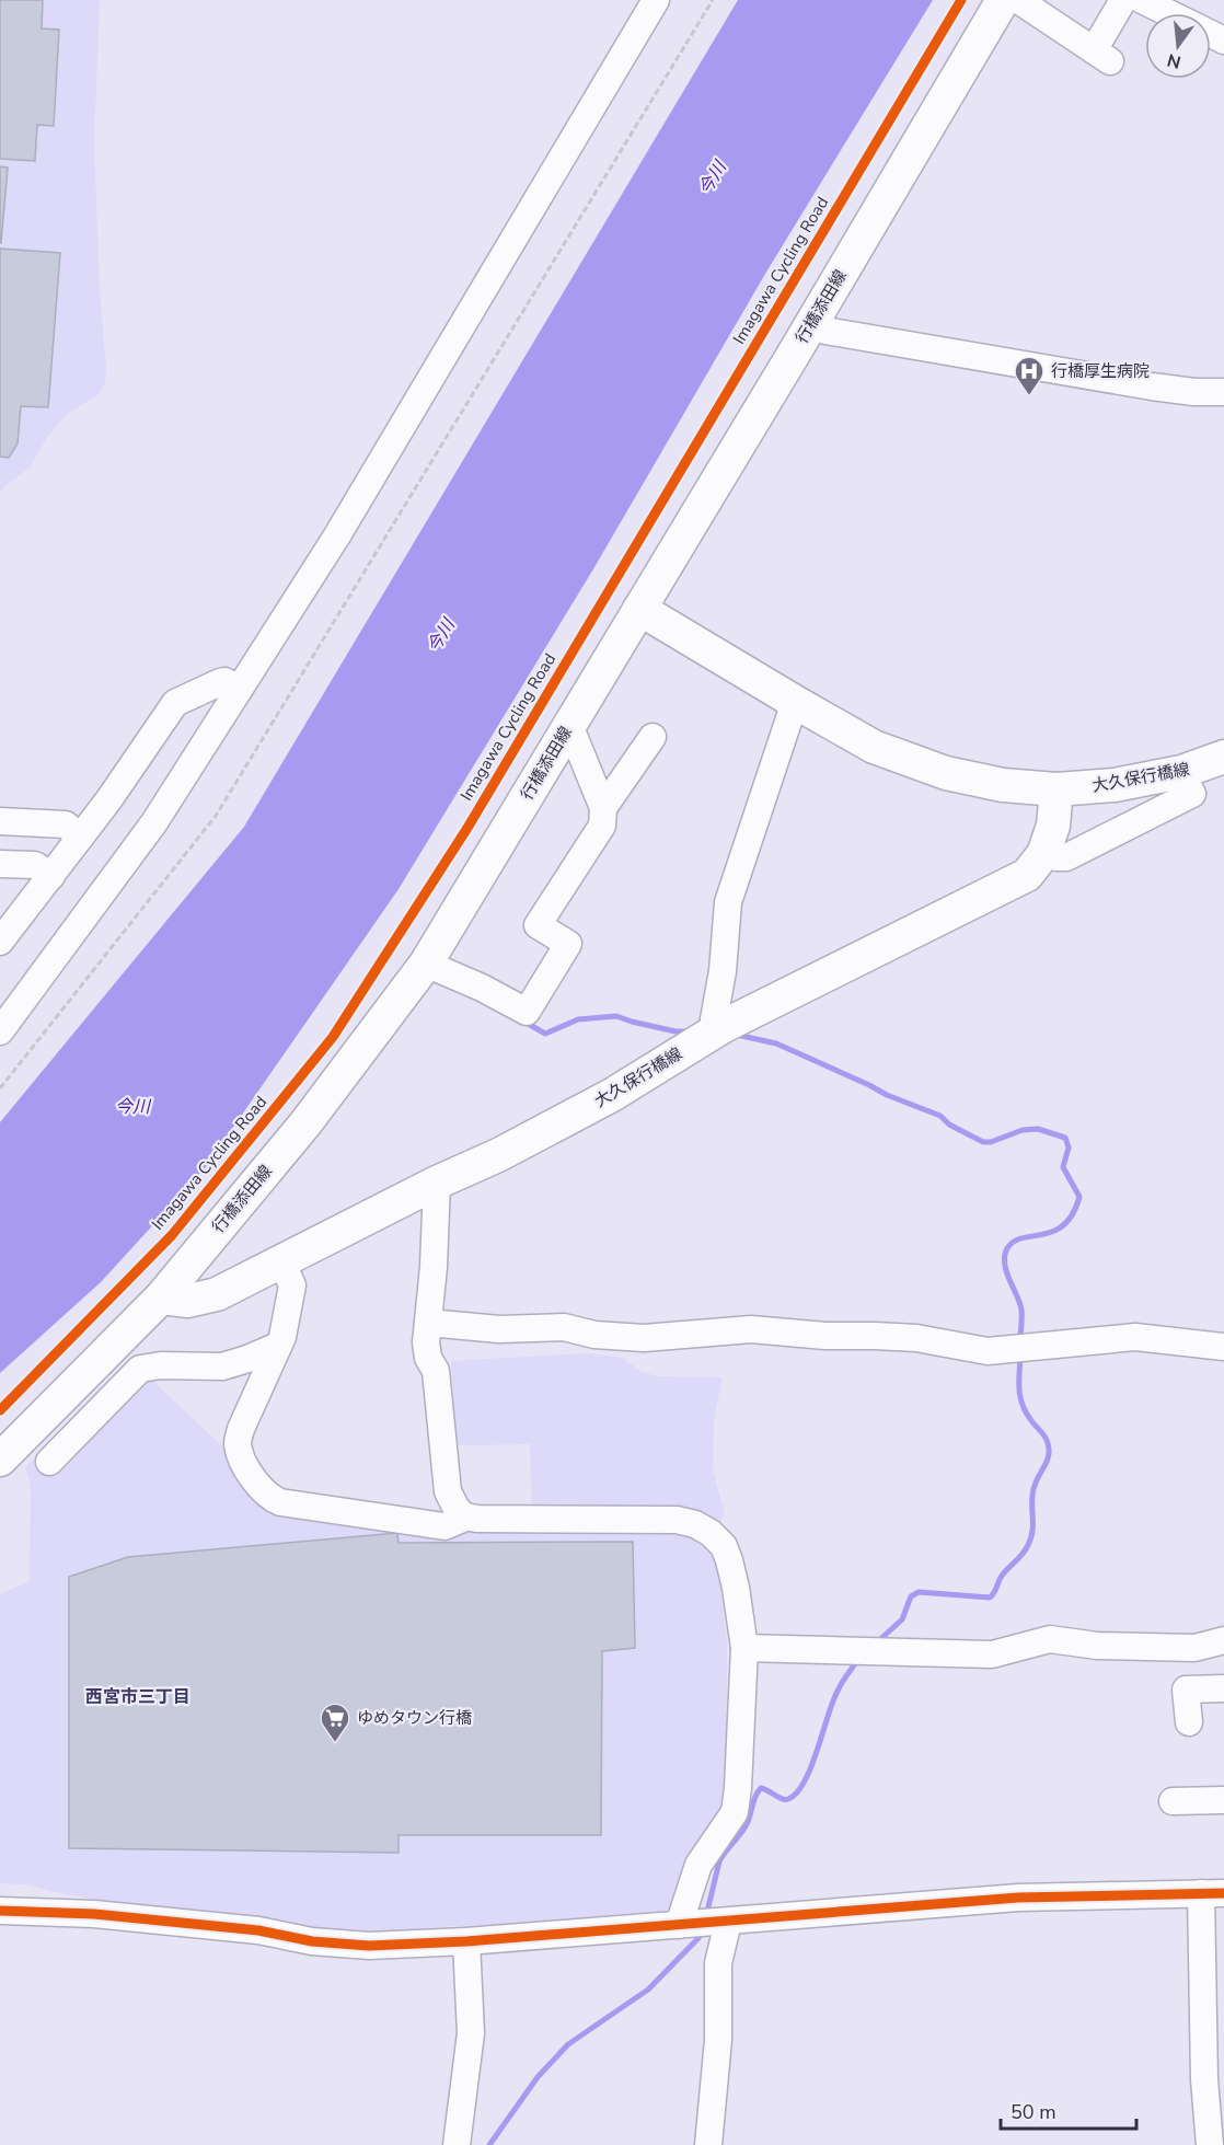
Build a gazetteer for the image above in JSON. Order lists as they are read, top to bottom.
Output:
{
  "streets": {
    "main road": ["行橋添田線", "大久保行橋線"],
    "cycle path": ["Imagawa Cycling Road"]
  },
  "crossings": [
    ["行橋添田線", "大久保行橋線"]
  ],
  "districts": ["西宮市三丁目"],
  "water": ["今川"],
  "places": {
    "hospital": ["行橋厚生病院"],
    "supermarket": ["ゆめタウン行橋"]
  },
  "scale_bar": "50 m",
  "north": "bottom"
}
